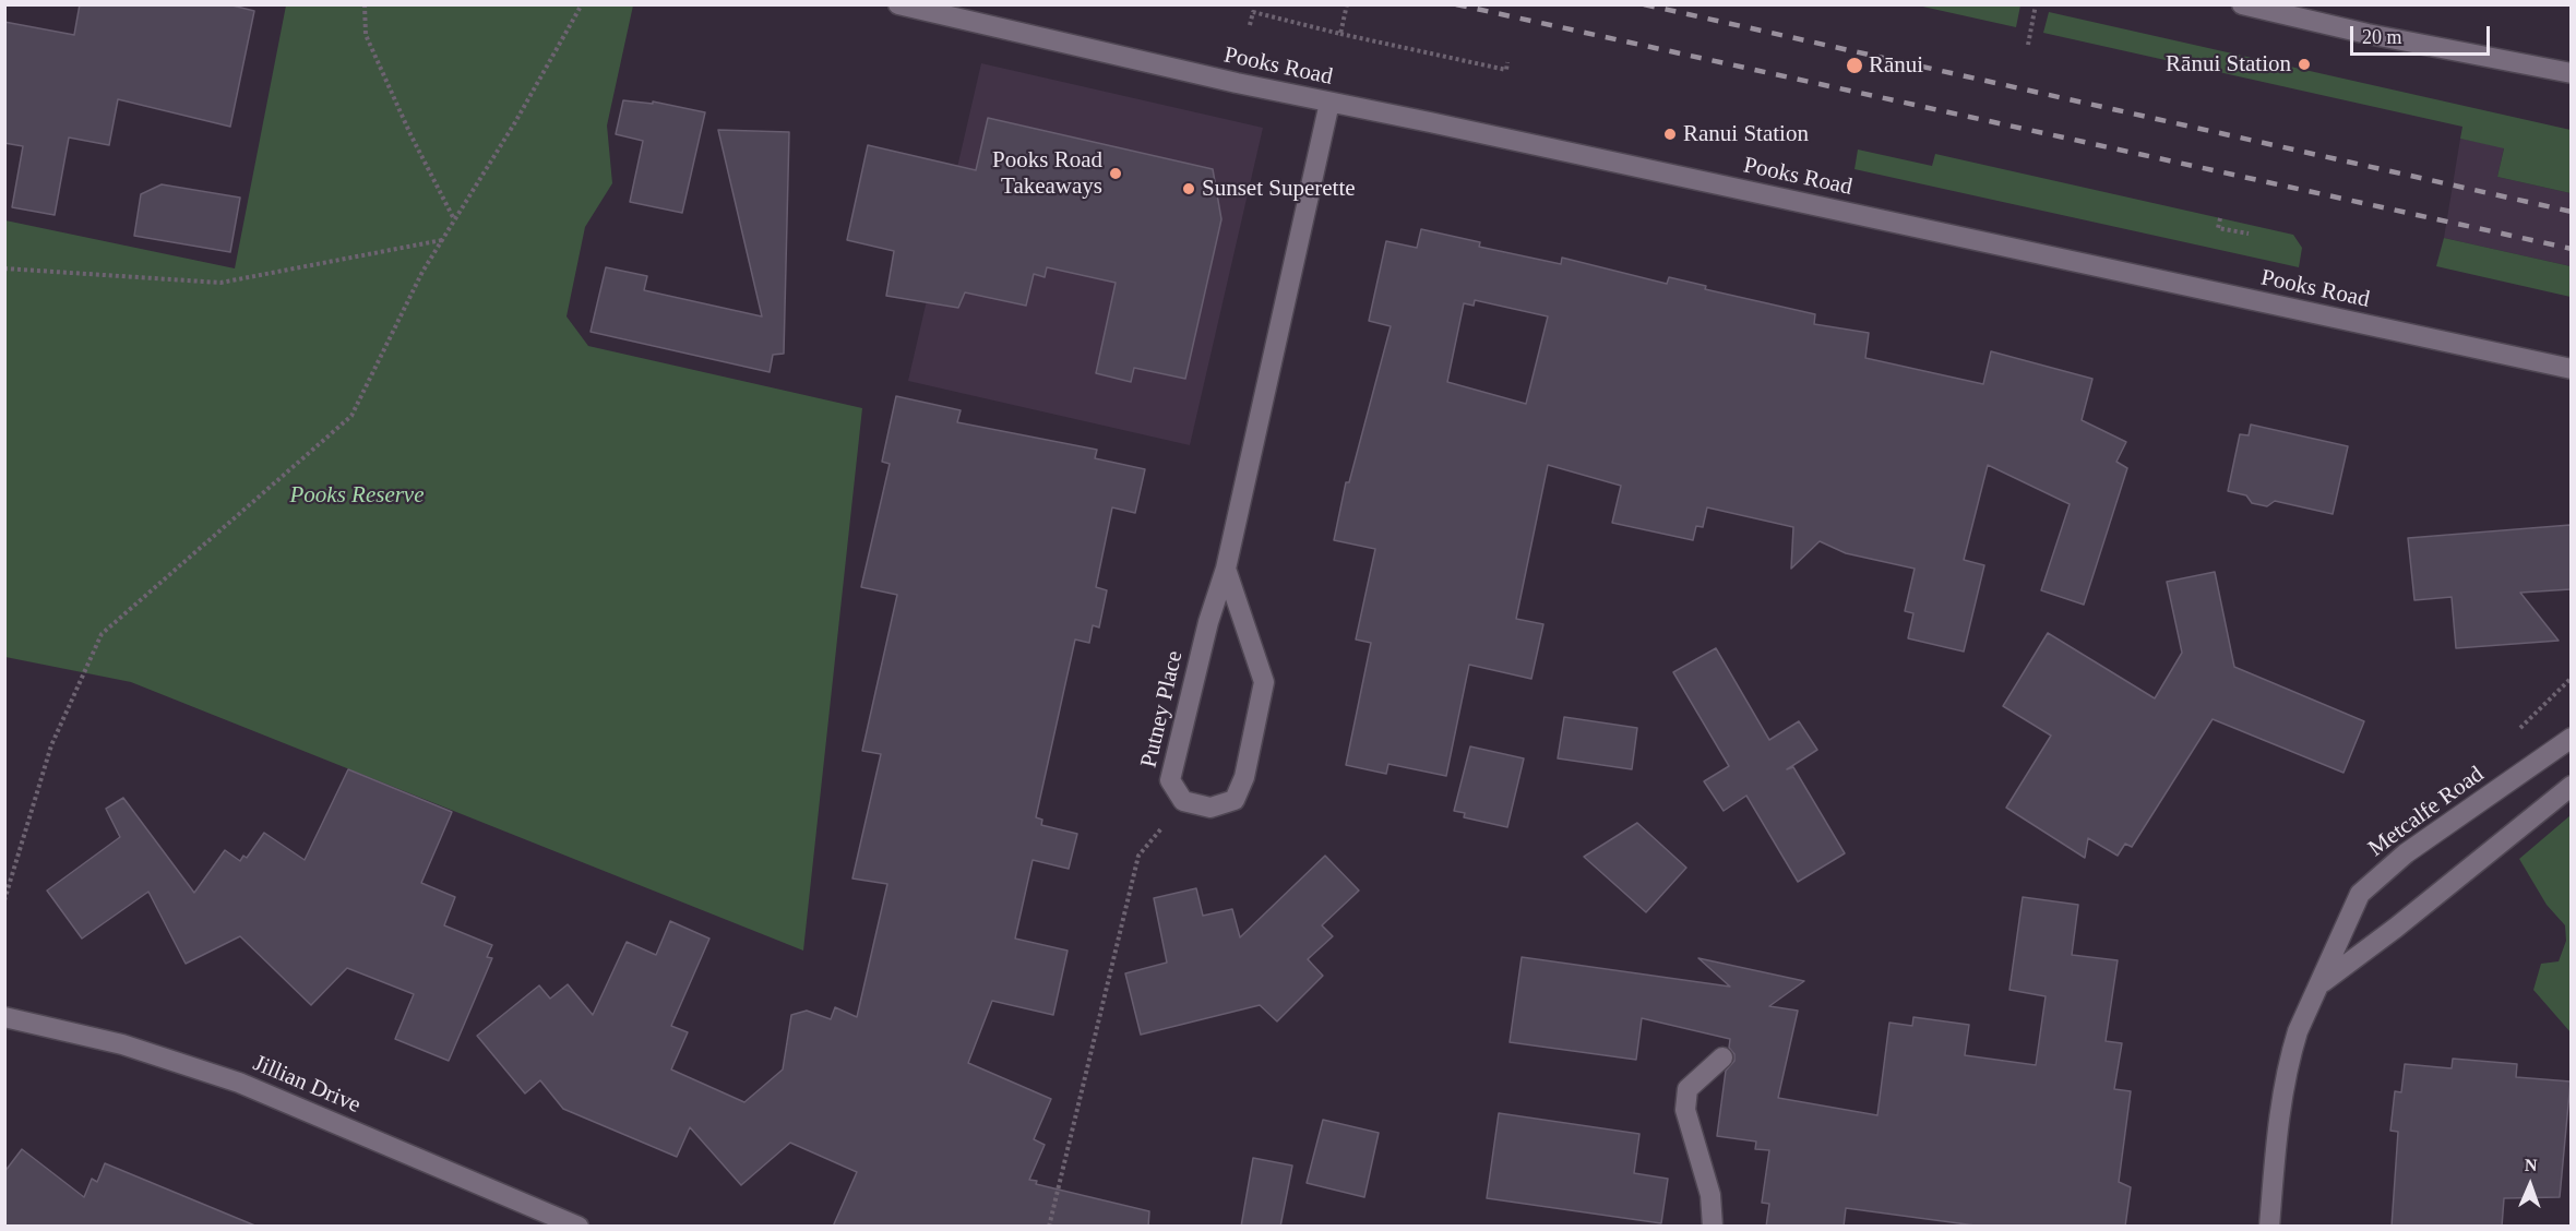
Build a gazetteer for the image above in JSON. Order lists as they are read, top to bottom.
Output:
{
  "streets": {
    "street": [
      "Pooks Road",
      "Putney Place",
      "Metcalfe Road",
      "Jillian Drive"
    ]
  },
  "crossings": [
    ["Pooks Road", "Putney Place"]
  ],
  "parks": ["Pooks Reserve"],
  "places": [
    "Rānui Station",
    "Rānui",
    "Ranui Station",
    "Pooks Road Takeaways",
    "Sunset Superette"
  ],
  "scale_bar": "20 m",
  "north": "top"
}
